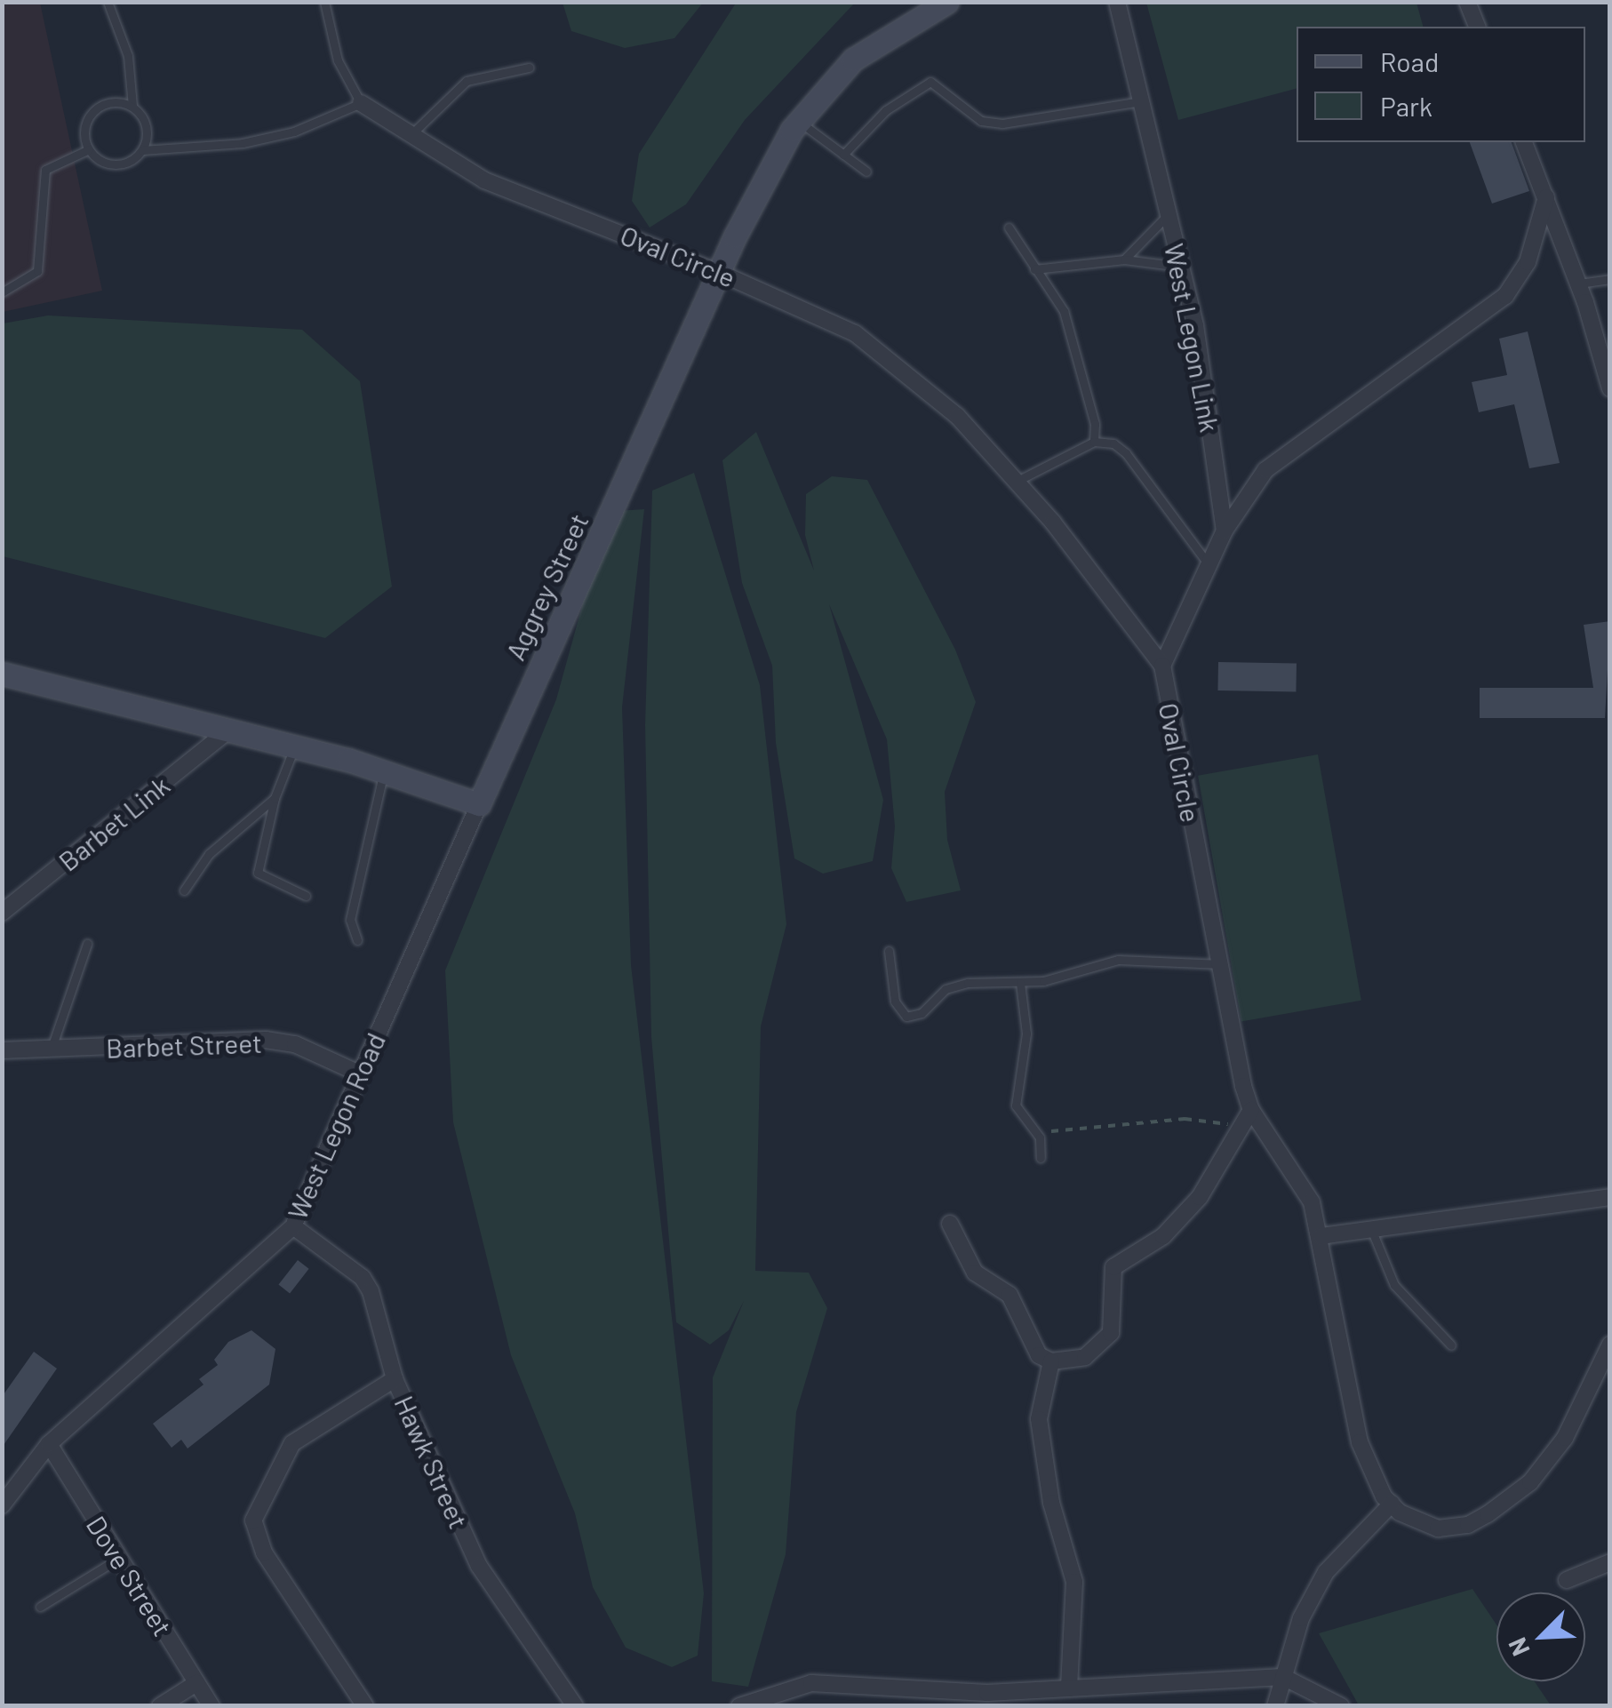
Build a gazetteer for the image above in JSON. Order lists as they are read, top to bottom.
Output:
{
  "streets": {
    "main road": ["Aggrey Street"],
    "street": [
      "Oval Circle",
      "West Legon Link",
      "Barbet Link",
      "Barbet Street",
      "West Legon Road",
      "Hawk Street",
      "Dove Street"
    ]
  },
  "crossings": [
    ["Oval Circle", "Aggrey Street"],
    ["Aggrey Street", "West Legon Road"],
    ["Barbet Street", "West Legon Road"],
    ["West Legon Road", "Hawk Street"],
    ["West Legon Road", "Dove Street"]
  ],
  "legend": ["Road", "Park"],
  "north": "bottom left"
}
